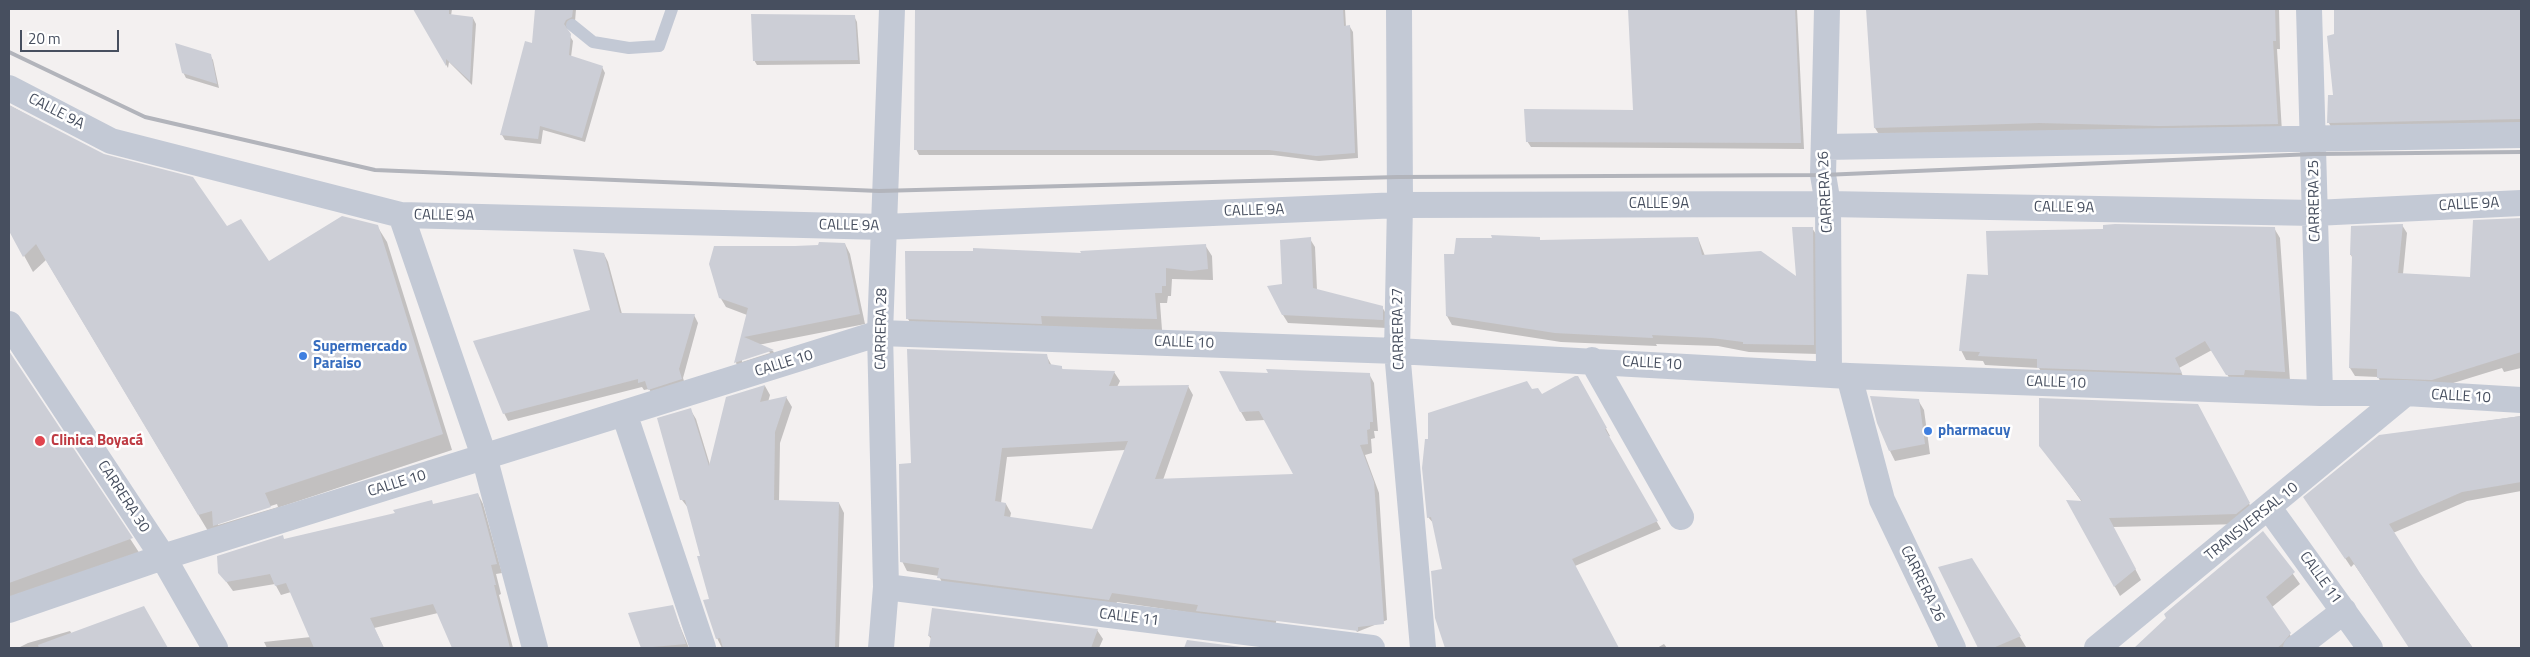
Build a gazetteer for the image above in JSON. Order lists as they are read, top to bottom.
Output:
{
  "streets": {
    "street": [
      "CALLE 9A",
      "CARRERA 26",
      "CARRERA 25",
      "CARRERA 28",
      "CARRERA 27",
      "CALLE 10",
      "CARRERA 30",
      "TRANSVERSAL 10",
      "CALLE 11"
    ]
  },
  "crossings": [
    ["CALLE 9A", "CARRERA 26"],
    ["CALLE 9A", "CARRERA 25"],
    ["CALLE 9A", "CARRERA 28"],
    ["CALLE 9A", "CARRERA 27"],
    ["CARRERA 26", "CALLE 10"],
    ["CARRERA 25", "CALLE 10"],
    ["CARRERA 28", "CALLE 10"],
    ["CARRERA 28", "CALLE 11"],
    ["CARRERA 27", "CALLE 10"],
    ["CALLE 10", "CARRERA 30"],
    ["CALLE 10", "TRANSVERSAL 10"],
    ["TRANSVERSAL 10", "CALLE 11"]
  ],
  "places": ["Supermercado Paraiso", "pharmacuy", "Clinica Boyacá"],
  "scale_bar": "20 m"
}
